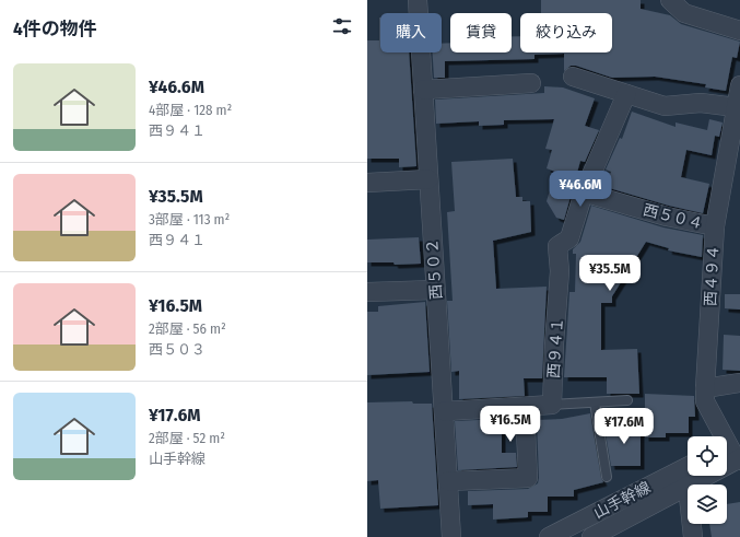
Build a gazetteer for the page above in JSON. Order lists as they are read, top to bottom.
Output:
{
  "streets": {
    "street": [
      "西５０４",
      "西５０２",
      "西４９４",
      "西９４１",
      "山手幹線"
    ]
  },
  "crossings": [
    ["西５０４", "西４９４"],
    ["西５０４", "西９４１"],
    ["西４９４", "山手幹線"]
  ],
  "page": {
    "heading": "4件の物件",
    "chip": ["購入", "賃貸", "絞り込み"],
    "list": [
      {
        "name": "¥46.6M",
        "note": "4部屋 · 128 m² · 西９４１"
      },
      {
        "name": "¥35.5M",
        "note": "3部屋 · 113 m² · 西９４１"
      },
      {
        "name": "¥16.5M",
        "note": "2部屋 · 56 m² · 西５０３"
      },
      {
        "name": "¥17.6M",
        "note": "2部屋 · 52 m² · 山手幹線"
      }
    ],
    "price": [
      "¥46.6M",
      "¥35.5M",
      "¥16.5M",
      "¥17.6M"
    ]
  }
}
